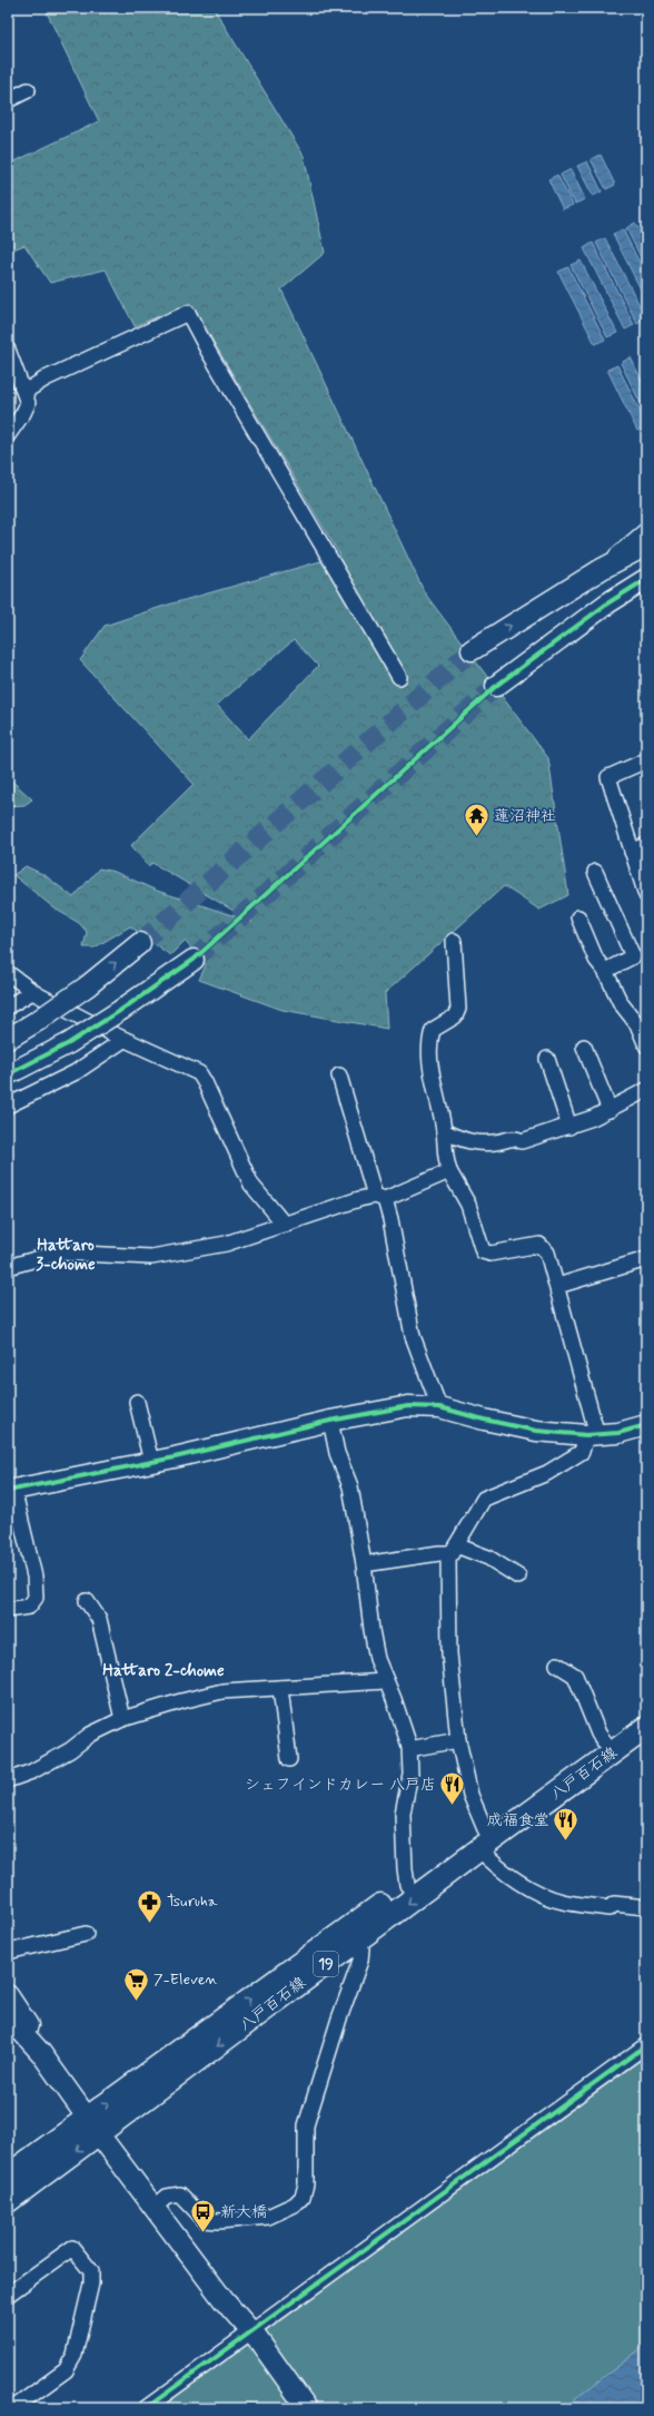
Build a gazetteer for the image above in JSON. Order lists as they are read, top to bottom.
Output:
{
  "streets": {
    "main road": ["八戸百石線", "19"]
  },
  "districts": ["Hattaro 3-chome", "Hattaro 2-chome"],
  "places": {
    "temple": ["蓮沼神社"],
    "restaurant": ["シェフインドカレー 八戸店", "成福食堂"],
    "pharmacy": ["Tsuruha"],
    "supermarket": ["7-Eleven"],
    "bus stop": ["新大橋"]
  }
}
